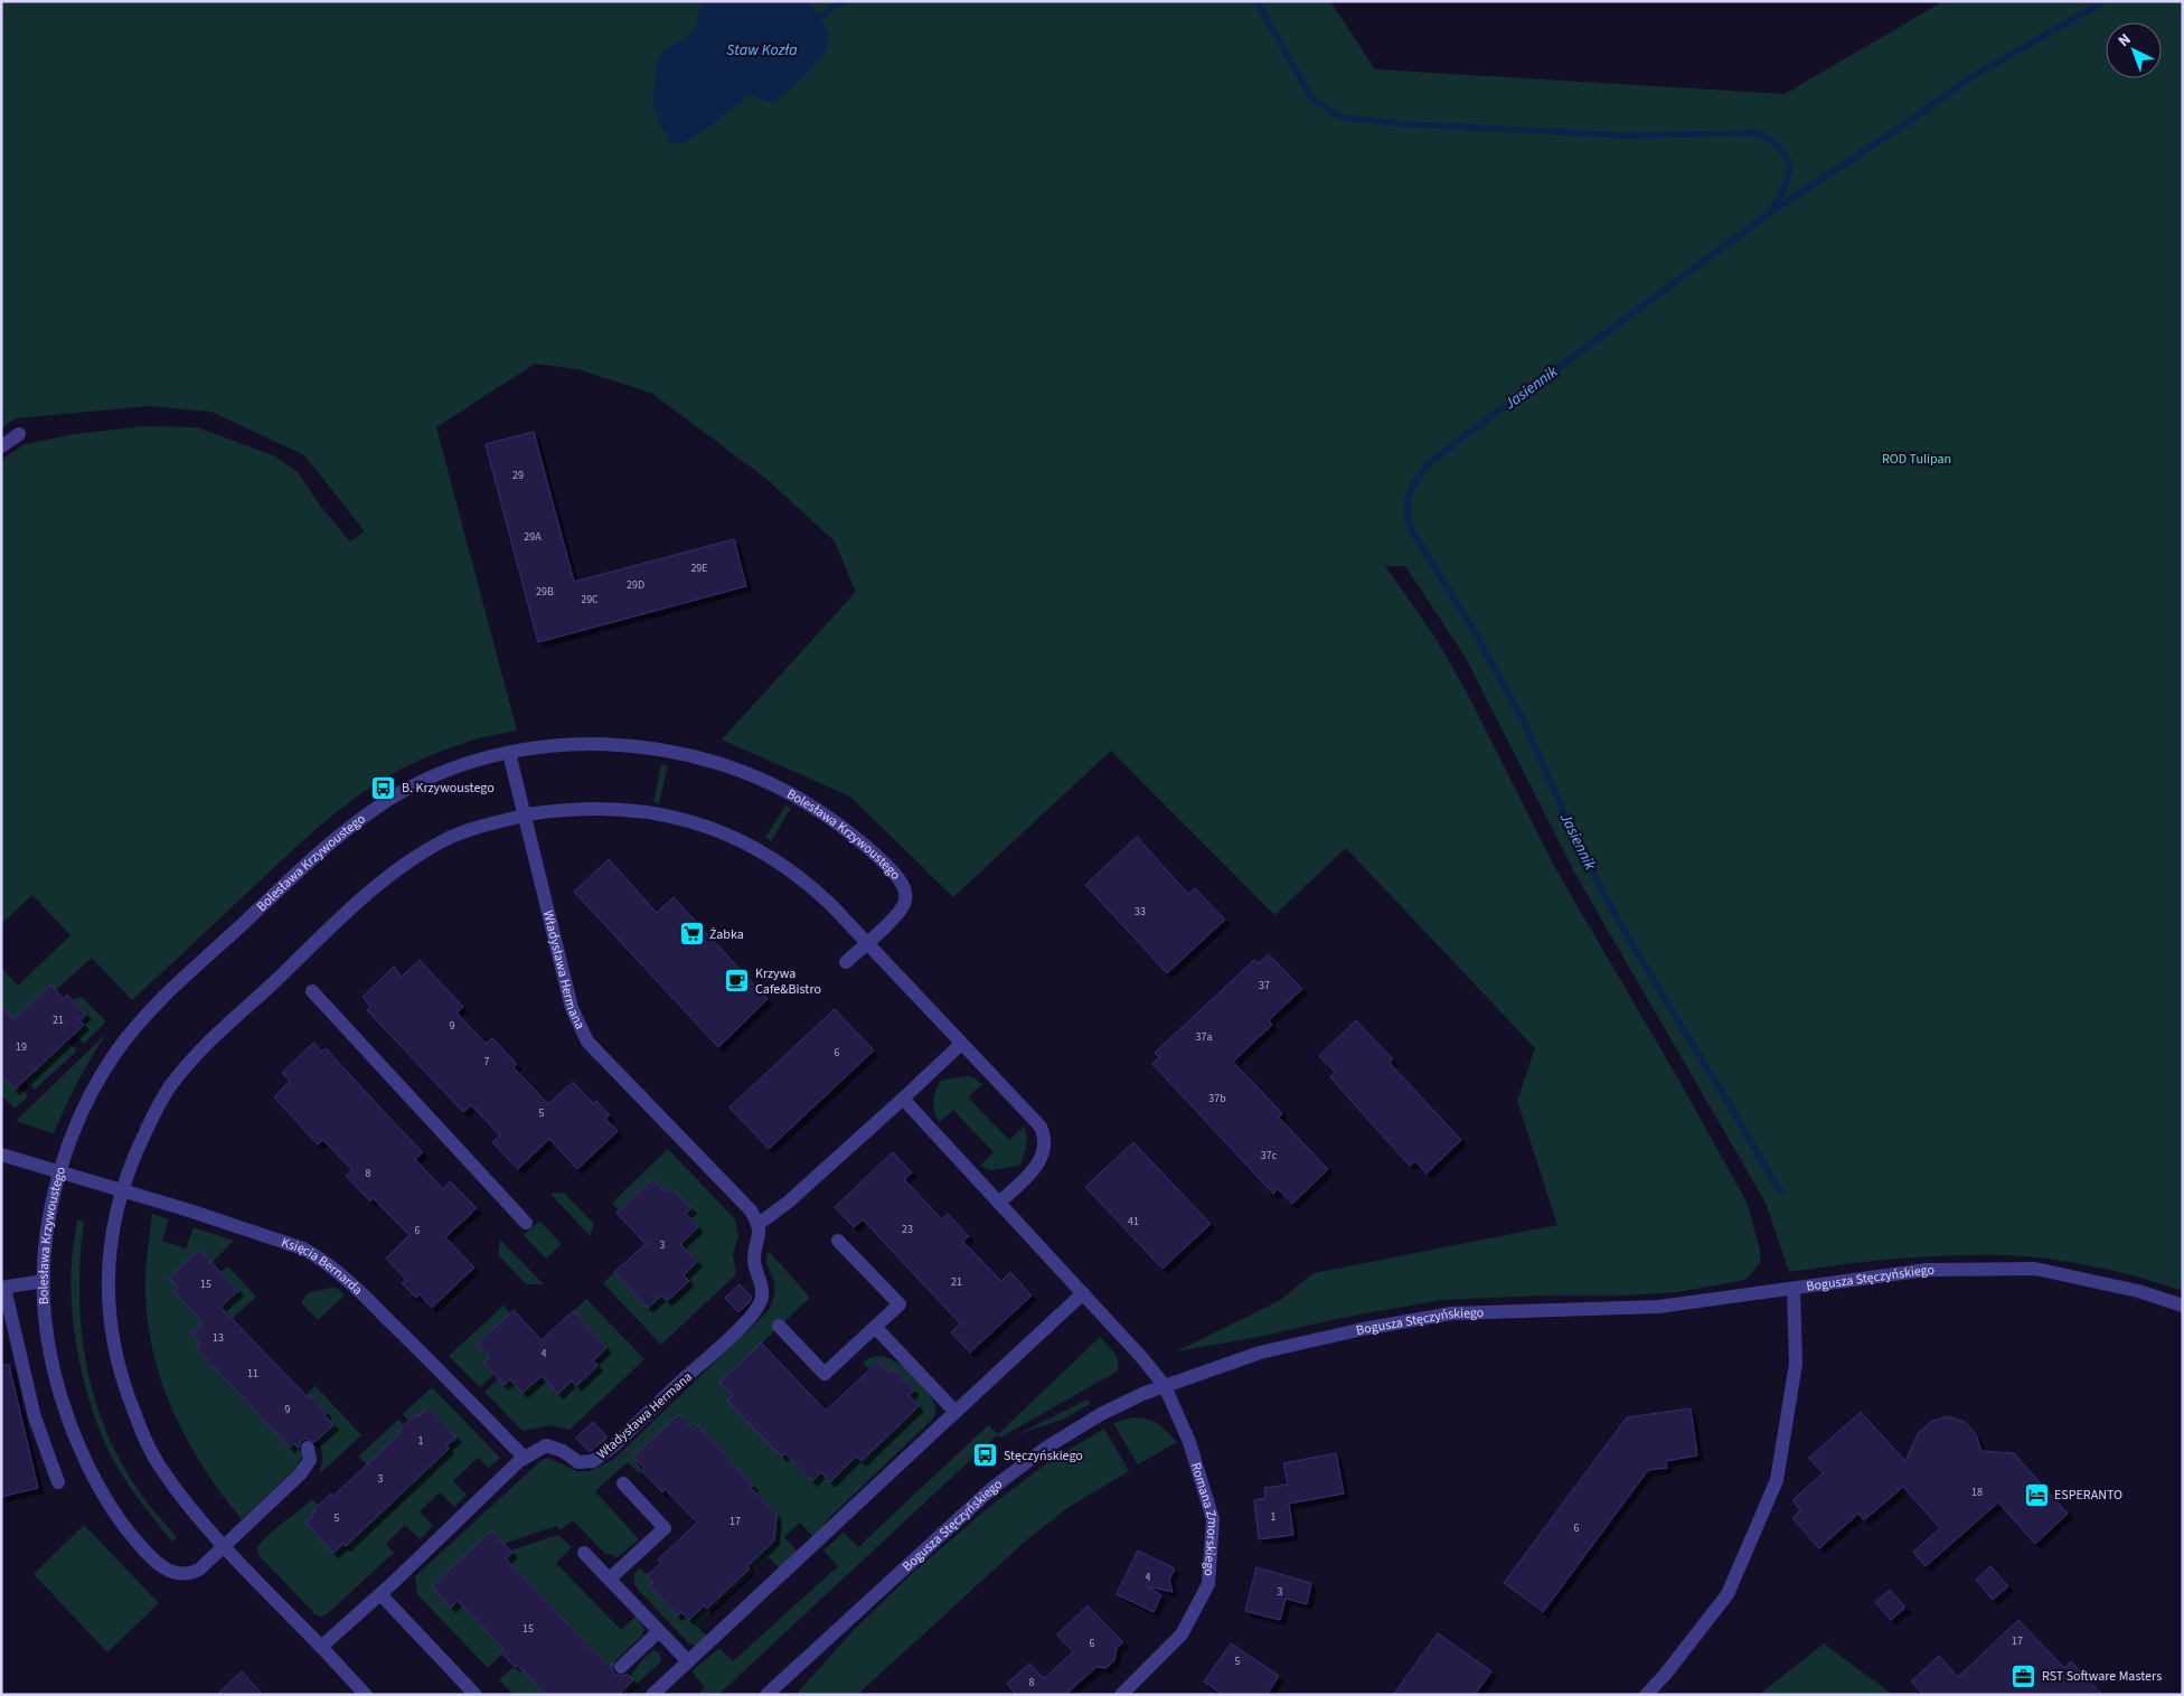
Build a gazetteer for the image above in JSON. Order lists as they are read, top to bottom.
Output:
{
  "streets": {
    "street": [
      "Bolesława Krzywoustego",
      "Władysława Hermana",
      "Księcia Bernarda",
      "Bogusza Stęczyńskiego",
      "Romana Zmorskiego"
    ]
  },
  "crossings": [
    ["Bolesława Krzywoustego", "Władysława Hermana"],
    ["Bolesława Krzywoustego", "Księcia Bernarda"],
    ["Władysława Hermana", "Księcia Bernarda"],
    ["Bogusza Stęczyńskiego", "Romana Zmorskiego"]
  ],
  "water": ["Staw Kozła", "Jasiennik"],
  "parks": ["ROD Tulipan"],
  "places": {
    "bus stop": ["B. Krzywoustego", "Stęczyńskiego"],
    "supermarket": ["Żabka"],
    "cafe": ["Krzywa Cafe&Bistro"],
    "hotel": ["ESPERANTO"],
    "office": ["RST Software Masters"]
  },
  "house_numbers": [
    "29",
    "29A",
    "29E",
    "29D",
    "29B",
    "29C",
    "33",
    "37",
    "21",
    "9",
    "37a",
    "19",
    "6",
    "7",
    "37b",
    "5",
    "37c",
    "8",
    "41",
    "23",
    "6",
    "3",
    "21",
    "15",
    "13",
    "4",
    "11",
    "9",
    "1",
    "3",
    "18",
    "1",
    "5",
    "17",
    "6",
    "4",
    "3",
    "15",
    "17",
    "6",
    "5",
    "8"
  ],
  "north": "top left"
}
